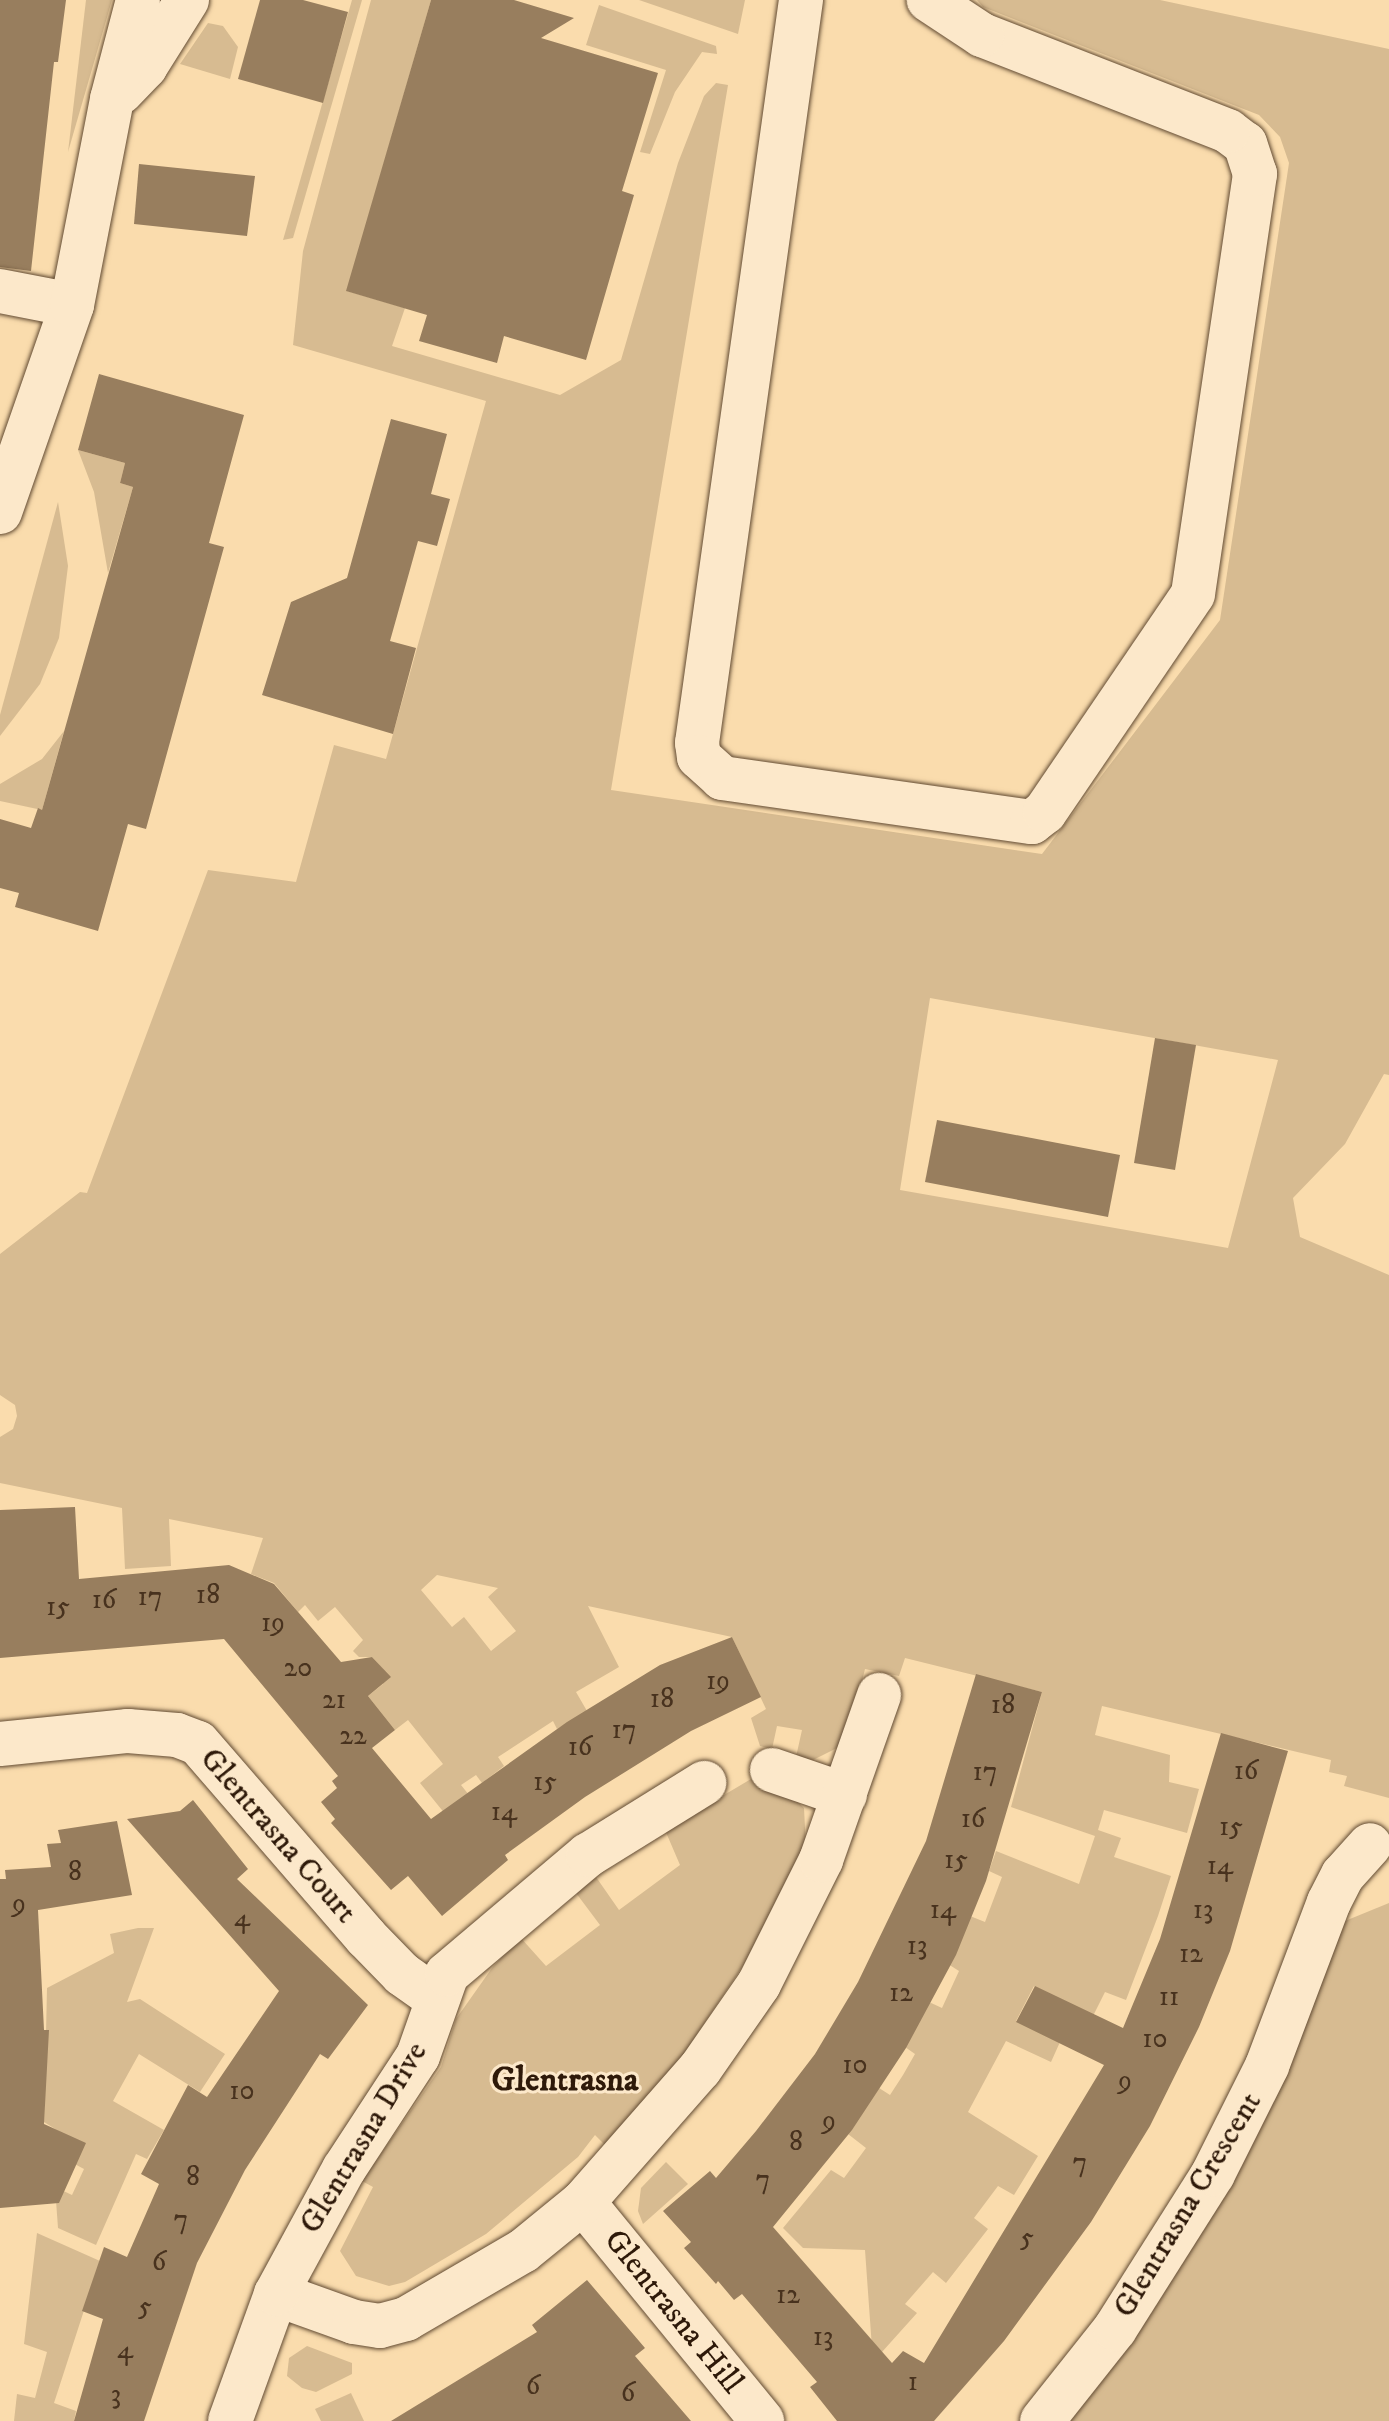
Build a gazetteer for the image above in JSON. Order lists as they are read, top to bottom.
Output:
{
  "streets": {
    "street": [
      "Glentrasna Court",
      "Glentrasna Drive",
      "Glentrasna Crescent",
      "Glentrasna Hill"
    ]
  },
  "crossings": [
    ["Glentrasna Court", "Glentrasna Drive"]
  ],
  "districts": ["Glentrasna"],
  "house_numbers": [
    "18",
    "17",
    "16",
    "15",
    "19",
    "20",
    "19",
    "18",
    "21",
    "18",
    "17",
    "22",
    "16",
    "16",
    "17",
    "15",
    "14",
    "16",
    "15",
    "15",
    "14",
    "8",
    "9",
    "14",
    "13",
    "4",
    "13",
    "12",
    "12",
    "11",
    "10",
    "10",
    "9",
    "10",
    "9",
    "8",
    "7",
    "8",
    "7",
    "7",
    "5",
    "6",
    "12",
    "5",
    "13",
    "4",
    "1",
    "6",
    "6",
    "3"
  ]
}
